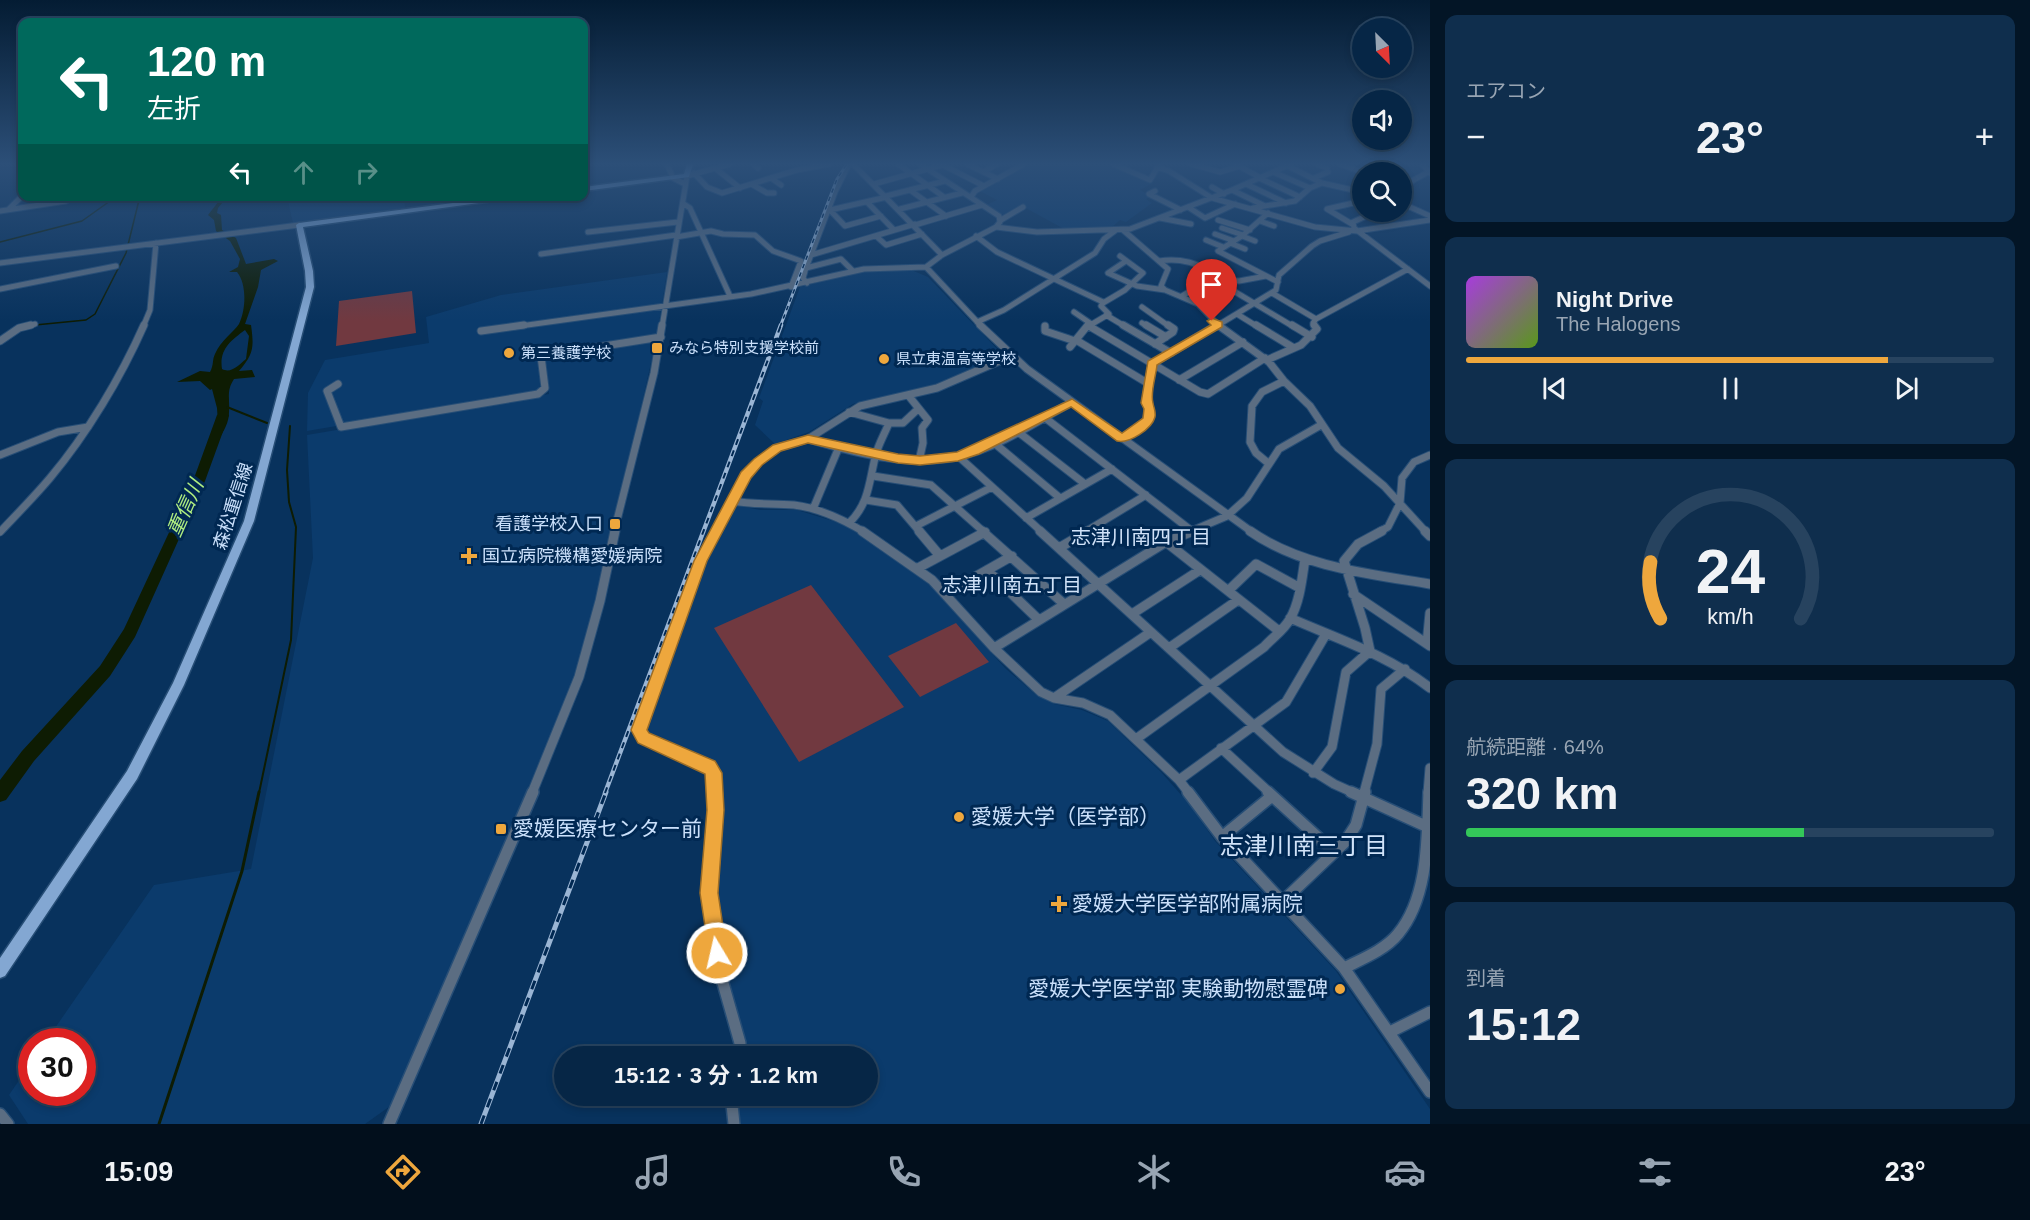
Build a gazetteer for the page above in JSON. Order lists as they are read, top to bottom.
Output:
{
  "streets": {
    "main road": ["森松重信線"]
  },
  "districts": ["志津川南四丁目", "志津川南五丁目", "志津川南三丁目"],
  "water": ["重信川"],
  "places": {
    "transit": ["みなら特別支援学校前", "看護学校入口", "愛媛医療センター前"],
    "other": [
      "第三養護学校",
      "県立東温高等学校",
      "愛媛大学（医学部）",
      "愛媛大学医学部 実験動物慰霊碑"
    ],
    "health": ["国立病院機構愛媛病院", "愛媛大学医学部附属病院"]
  },
  "north": "bottom right",
  "page": {
    "tile": [
      "エアコン",
      ["航続距離 · 64%", "320 km"],
      ["到着", "15:12"]
    ],
    "turn": ["120 m", "左折"],
    "heat": ["−", "23°", "+"],
    "song": ["Night Drive", "The Halogens"],
    "limit": "30",
    "trip": "15:12 · 3 分 · 1.2 km",
    "tabs": ["15:09", "23°"],
    "gauge": ["24", "km/h"]
  }
}
